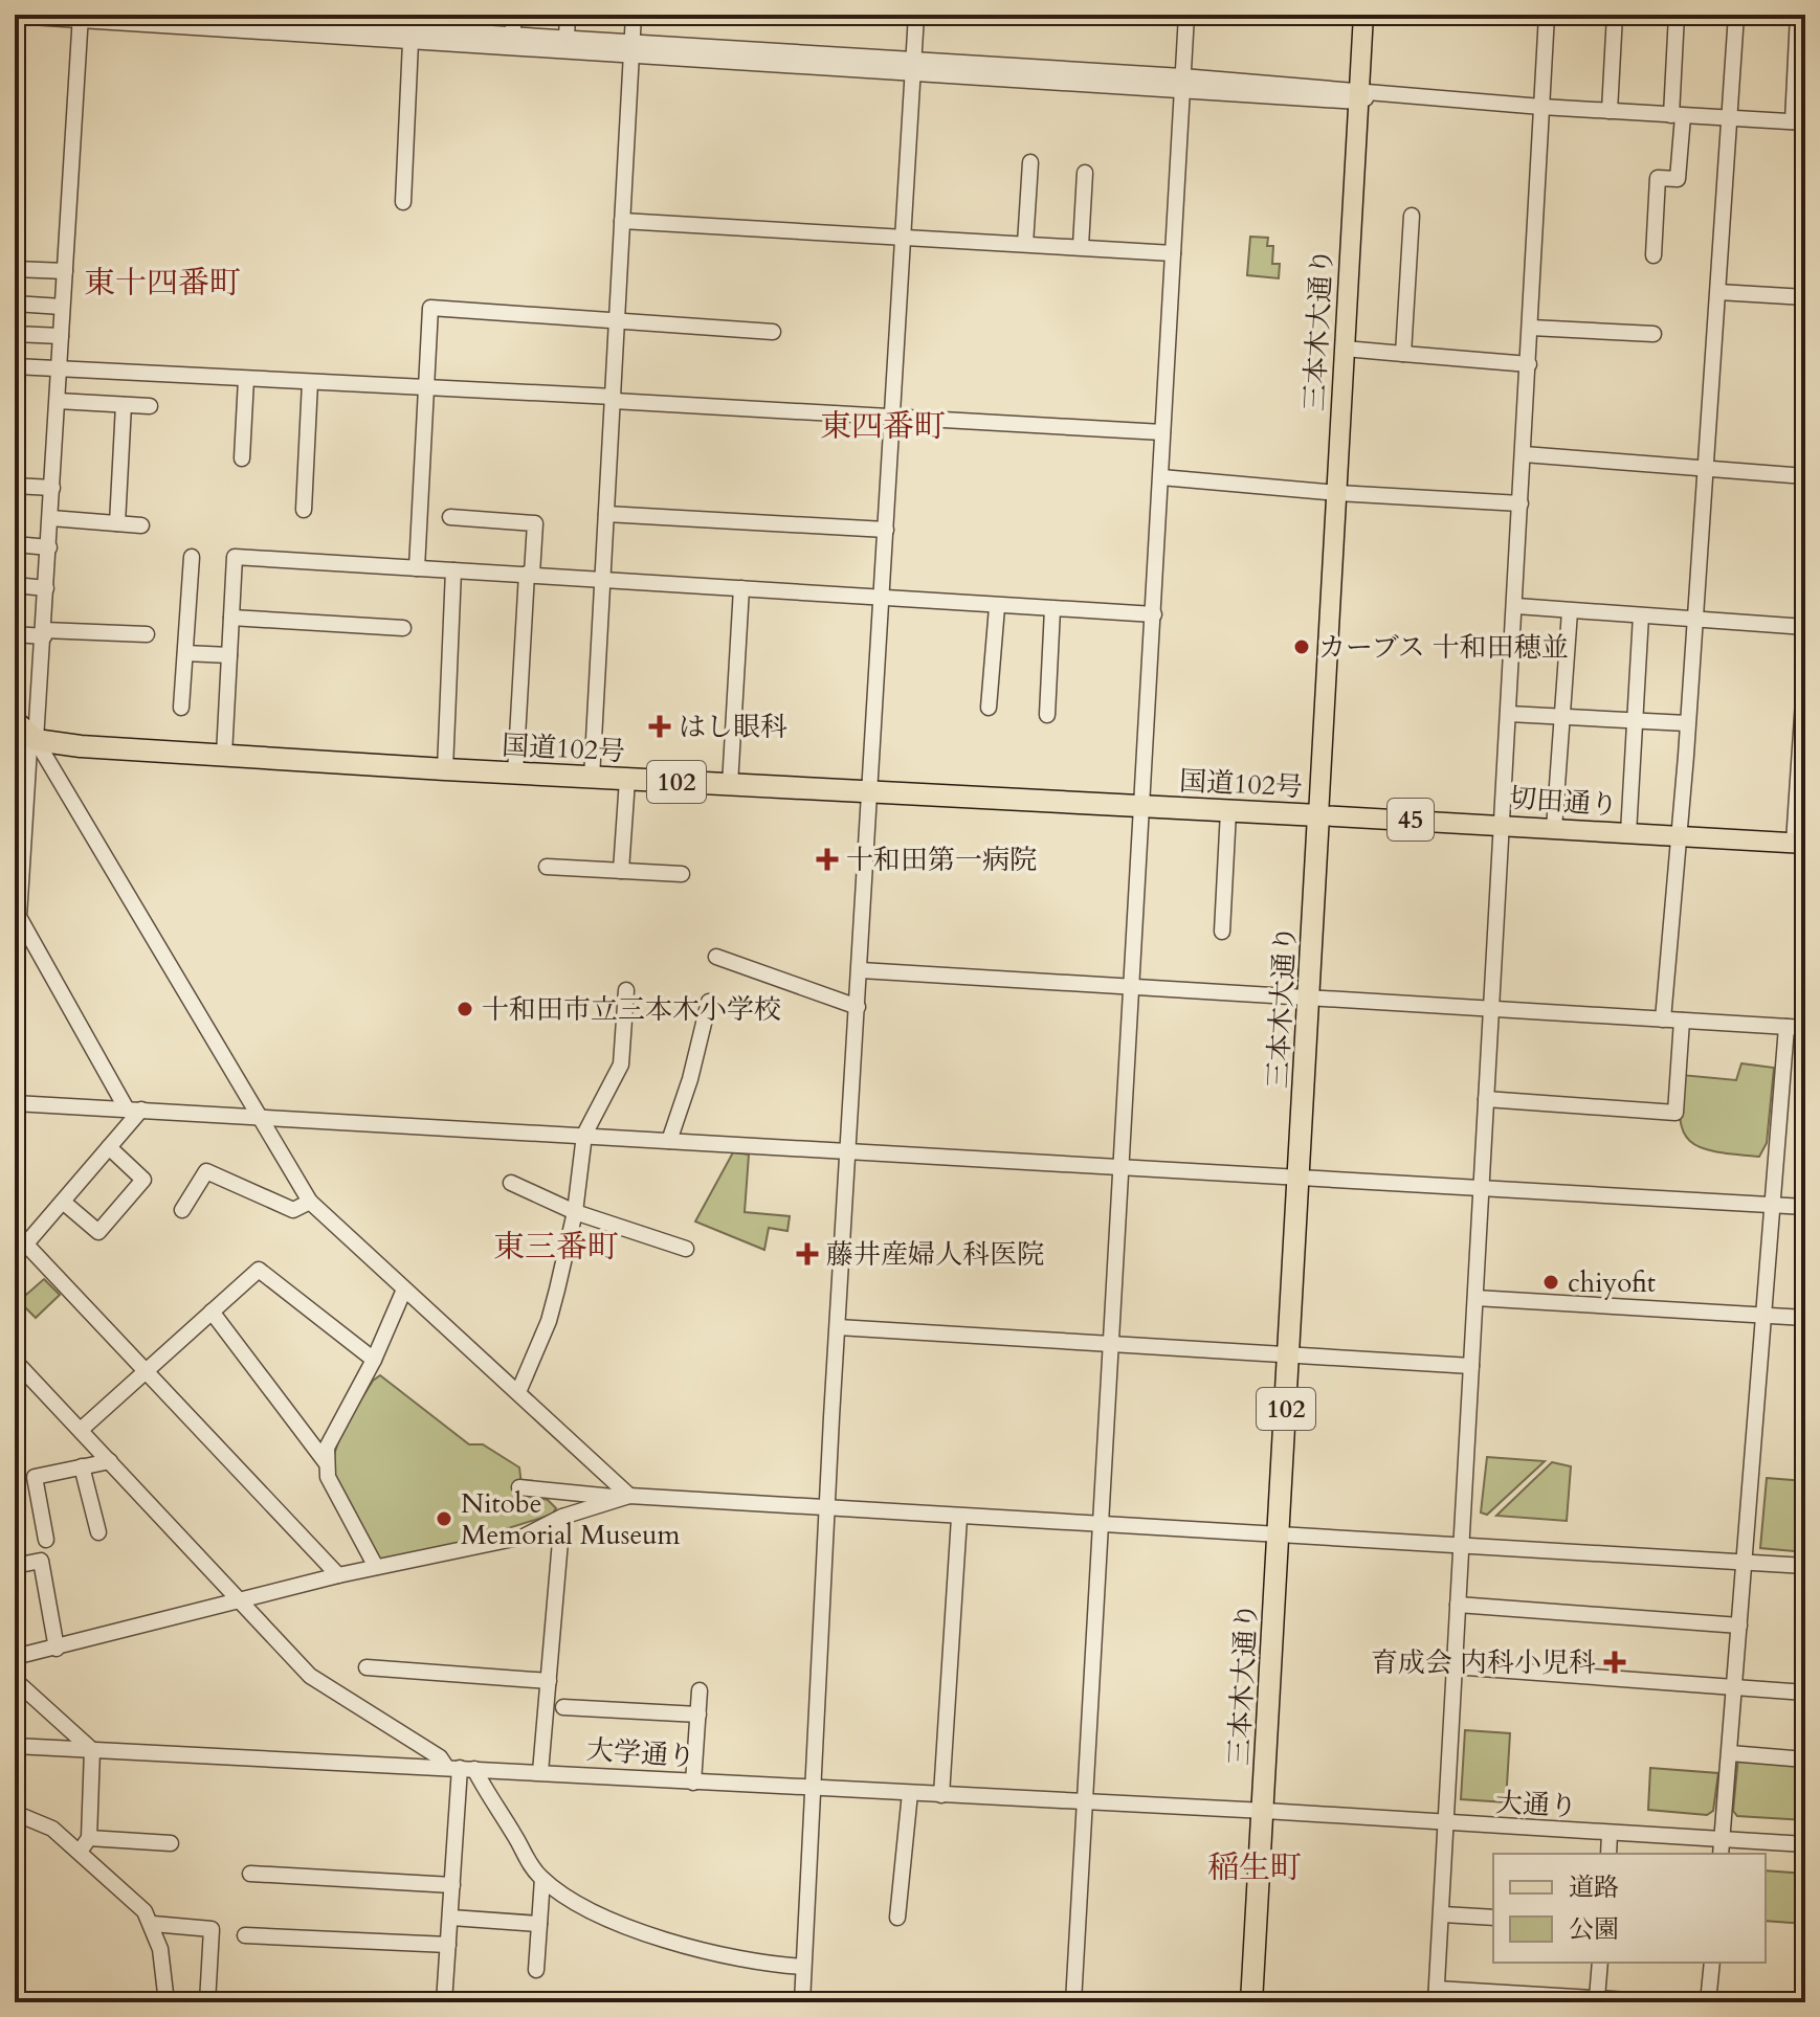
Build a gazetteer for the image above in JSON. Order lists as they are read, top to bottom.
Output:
{
  "streets": {
    "highway": ["三本木大通り", "国道102号", "102"],
    "main road": ["切田通り", "45"],
    "street": ["大学通り", "大通り"]
  },
  "crossings": [
    ["三本木大通り", "国道102号"],
    ["三本木大通り", "切田通り"],
    ["三本木大通り", "大学通り"],
    ["三本木大通り", "大通り"],
    ["国道102号", "切田通り"],
    ["大学通り", "大通り"]
  ],
  "districts": [
    "東十四番町",
    "東四番町",
    "東三番町",
    "稲生町"
  ],
  "places": {
    "other": [
      "カーブス 十和田穂並",
      "十和田市立三本木小学校",
      "chiyofit",
      "Nitobe Memorial Museum"
    ],
    "health": [
      "はし眼科",
      "十和田第一病院",
      "藤井産婦人科医院",
      "育成会 内科小児科"
    ]
  },
  "legend": ["道路", "公園"]
}
